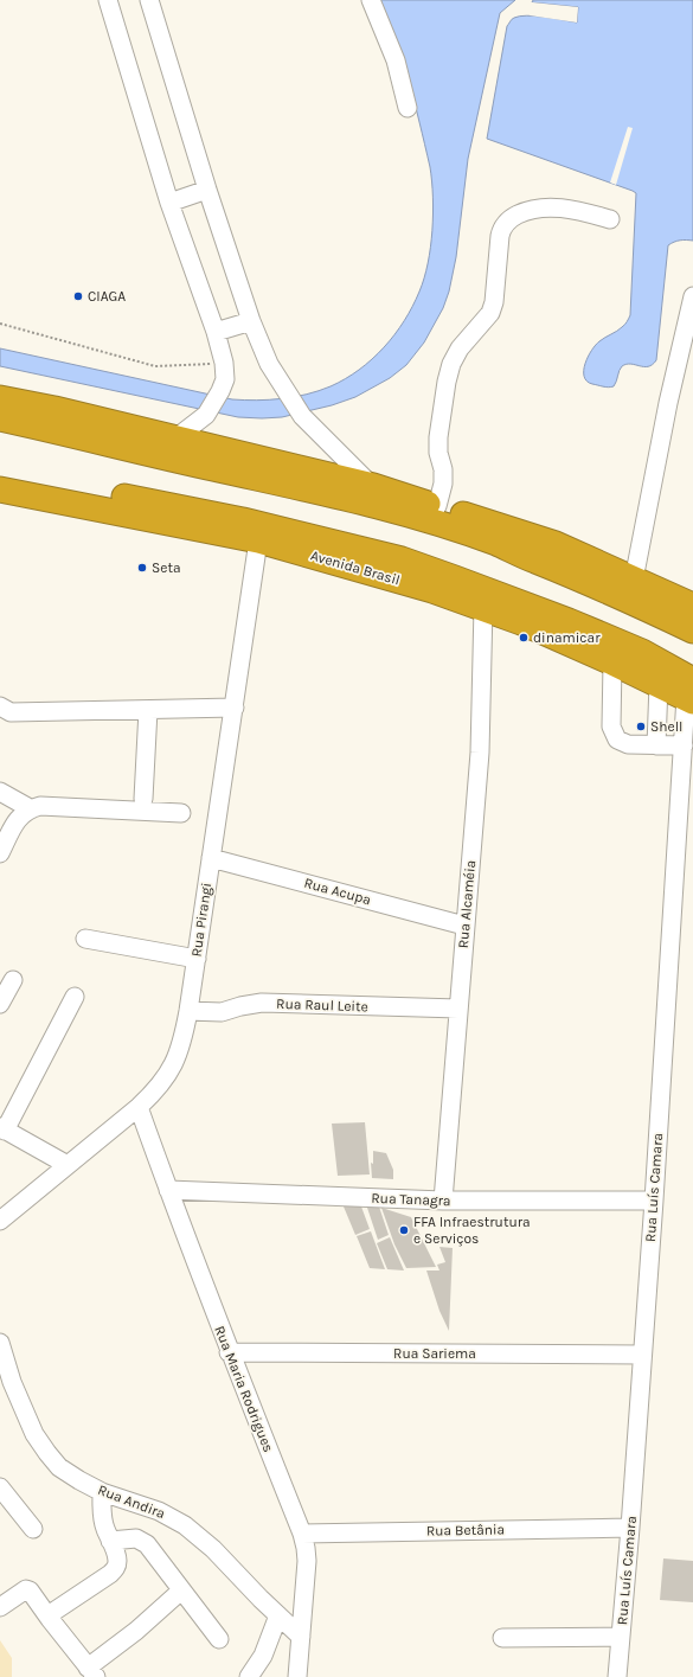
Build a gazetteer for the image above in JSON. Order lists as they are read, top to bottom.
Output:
{
  "streets": {
    "highway": ["Avenida Brasil"],
    "street": [
      "Rua Acupa",
      "Rua Alcaméia",
      "Rua Pirangi",
      "Rua Raul Leite",
      "Rua Luís Camara",
      "Rua Tanagra",
      "Rua Sariema",
      "Rua Maria Rodrigues",
      "Rua Andira",
      "Rua Betânia"
    ]
  },
  "crossings": [
    ["Avenida Brasil", "Rua Alcaméia"],
    ["Avenida Brasil", "Rua Pirangi"],
    ["Avenida Brasil", "Rua Luís Camara"],
    ["Rua Acupa", "Rua Alcaméia"],
    ["Rua Acupa", "Rua Pirangi"],
    ["Rua Alcaméia", "Rua Raul Leite"],
    ["Rua Alcaméia", "Rua Tanagra"],
    ["Rua Pirangi", "Rua Raul Leite"],
    ["Rua Pirangi", "Rua Maria Rodrigues"],
    ["Rua Luís Camara", "Rua Tanagra"],
    ["Rua Luís Camara", "Rua Sariema"],
    ["Rua Luís Camara", "Rua Betânia"],
    ["Rua Tanagra", "Rua Maria Rodrigues"],
    ["Rua Sariema", "Rua Maria Rodrigues"],
    ["Rua Maria Rodrigues", "Rua Andira"],
    ["Rua Maria Rodrigues", "Rua Betânia"]
  ],
  "places": [
    "CIAGA",
    "Seta",
    "dinamicar",
    "Shell",
    "FFA Infraestrutura e Serviços"
  ]
}
